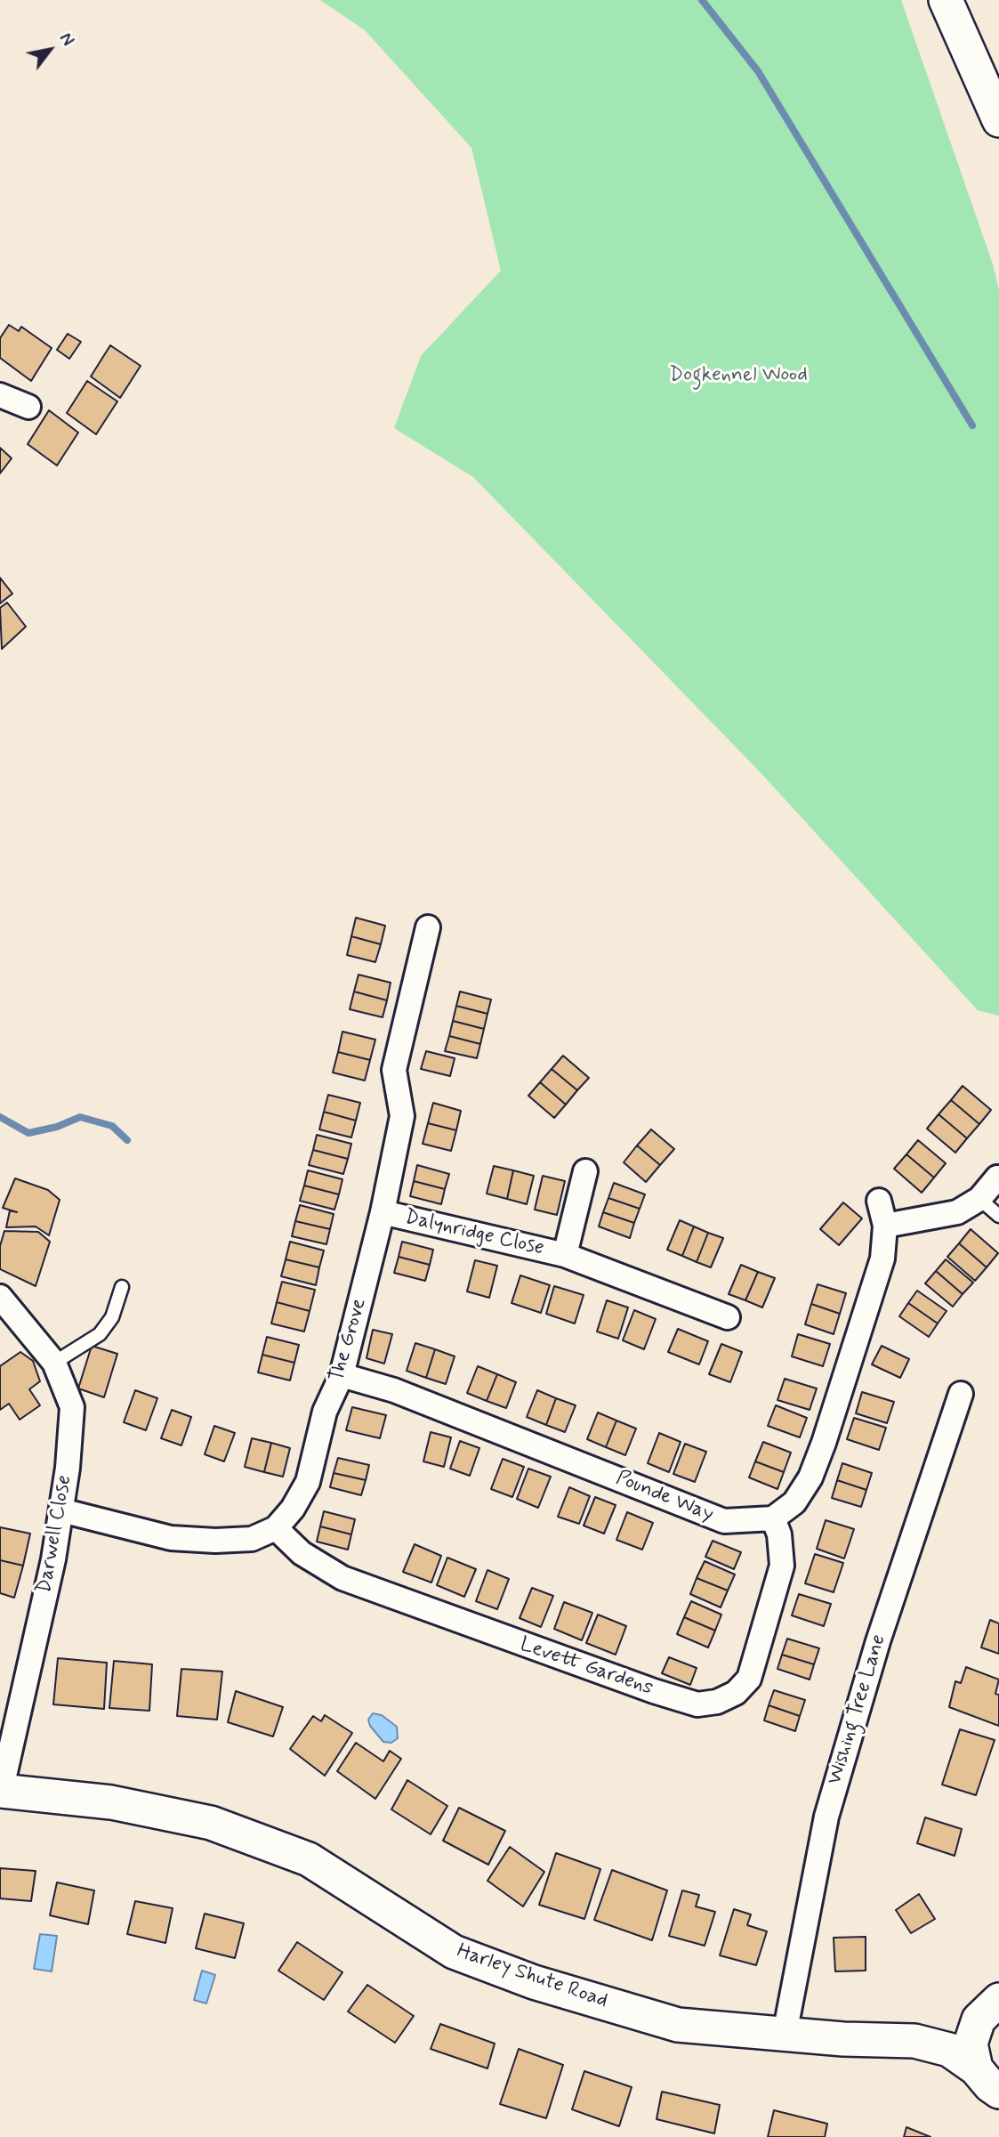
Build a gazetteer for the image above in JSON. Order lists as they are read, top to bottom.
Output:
{
  "streets": {
    "main road": ["Harley Shute Road"],
    "street": [
      "Dalynridge Close",
      "The Grove",
      "Pounde Way",
      "Darwell Close",
      "Levett Gardens",
      "Wishing Tree Lane"
    ]
  },
  "crossings": [
    ["Dalynridge Close", "The Grove"],
    ["The Grove", "Pounde Way"],
    ["The Grove", "Levett Gardens"],
    ["Pounde Way", "Levett Gardens"],
    ["Darwell Close", "Harley Shute Road"],
    ["Wishing Tree Lane", "Harley Shute Road"]
  ],
  "parks": ["Dogkennel Wood"],
  "north": "top right"
}
